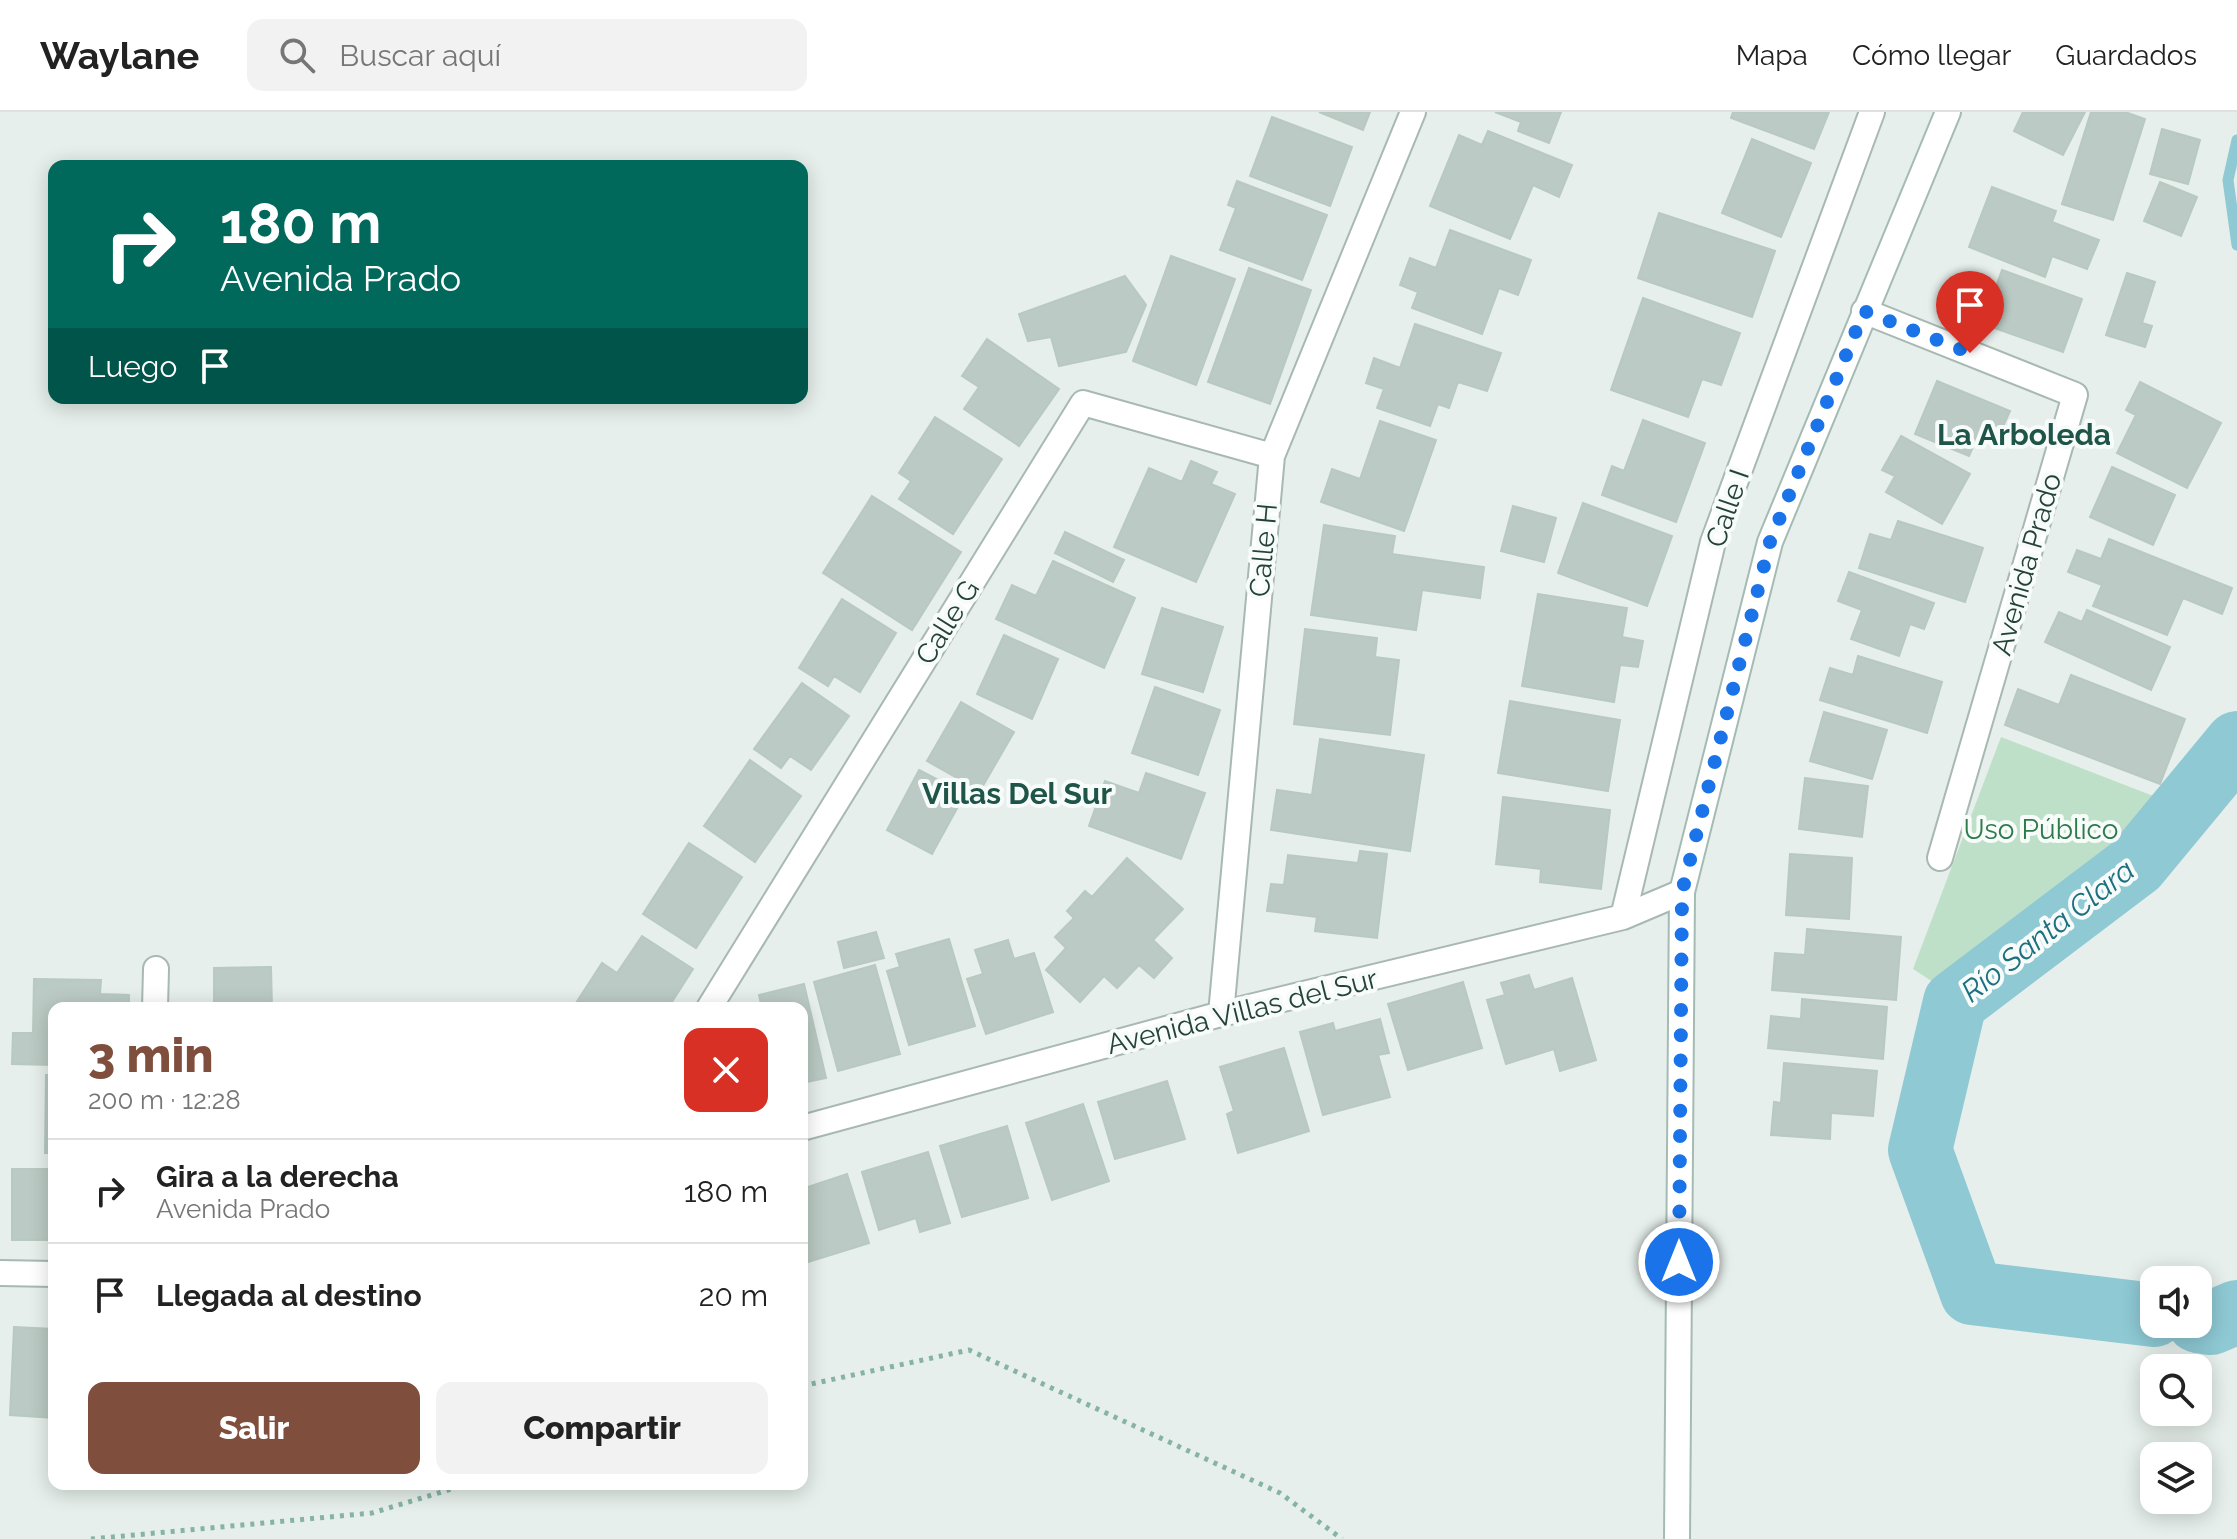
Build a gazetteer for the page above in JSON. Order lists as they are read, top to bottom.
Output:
{
  "streets": {
    "street": [
      "Calle I",
      "Calle H",
      "Avenida Prado",
      "Calle G",
      "Avenida Villas del Sur"
    ]
  },
  "crossings": [
    ["Calle I", "Avenida Villas del Sur"],
    ["Calle H", "Calle G"],
    ["Calle H", "Avenida Villas del Sur"]
  ],
  "districts": ["La Arboleda", "Villas Del Sur"],
  "water": ["Río Santa Clara"],
  "parks": ["Uso Público"],
  "page": {
    "header": "Waylane",
    "search": "Buscar aquí",
    "nav": ["Mapa", "Cómo llegar", "Guardados"],
    "turn": ["180 m", "Avenida Prado"],
    "then": "Luego",
    "heading": ["3 min", "200 m · 12:28"],
    "list": [
      {
        "name": "Gira a la derecha",
        "note": "Avenida Prado",
        "value": "180 m"
      },
      {
        "name": "Llegada al destino",
        "value": "20 m"
      }
    ],
    "buttons": ["Salir", "Compartir"]
  }
}
